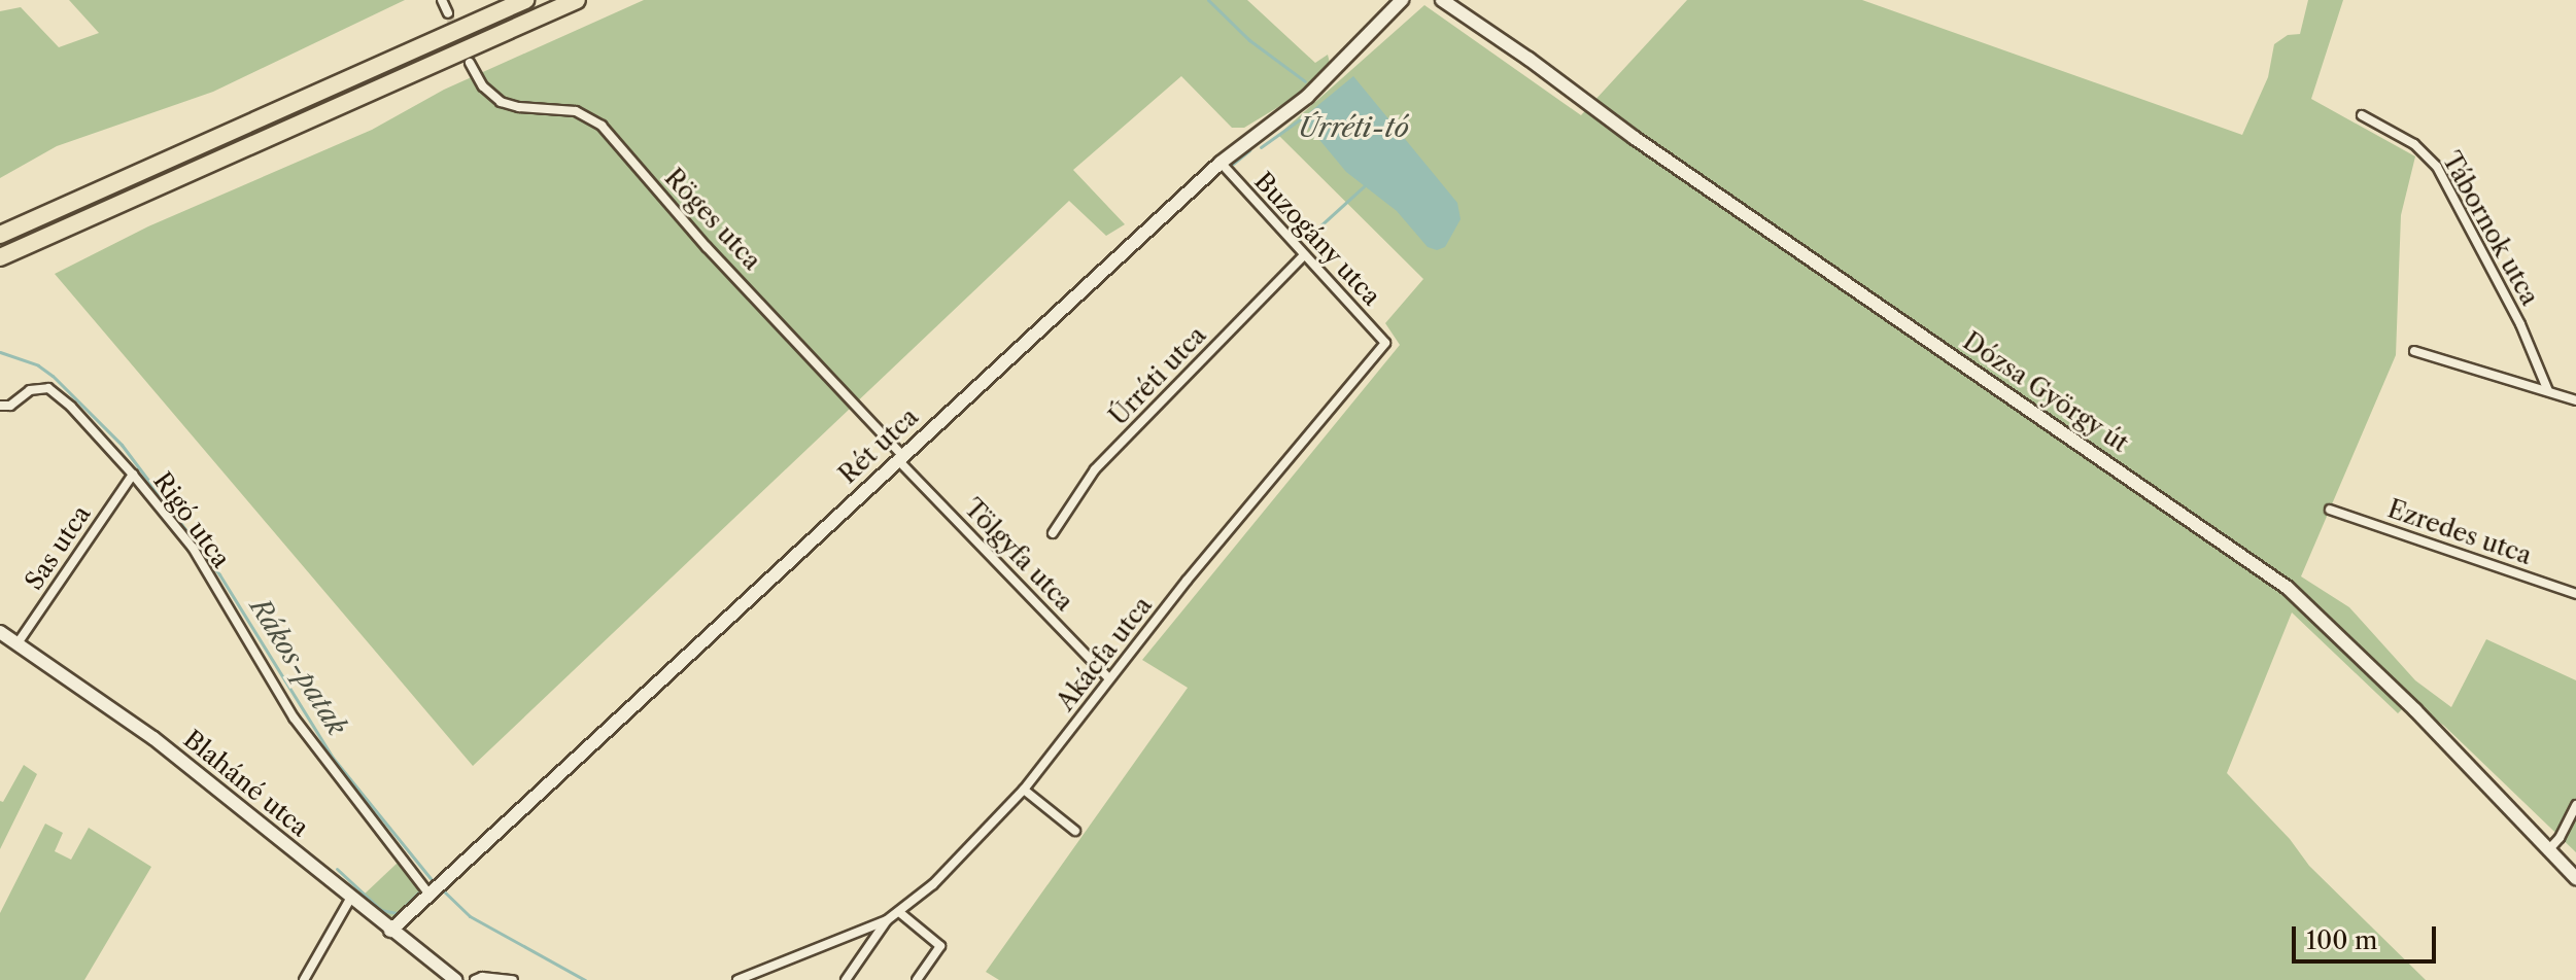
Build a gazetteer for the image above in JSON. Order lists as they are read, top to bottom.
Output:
{
  "streets": {
    "street": [
      "Röges utca",
      "Tábornok utca",
      "Buzogány utca",
      "Úrréti utca",
      "Dózsa György út",
      "Rét utca",
      "Rigó utca",
      "Ezredes utca",
      "Sas utca",
      "Tölgyfa utca",
      "Akácfa utca",
      "Blaháné utca"
    ]
  },
  "crossings": [
    ["Röges utca", "Rét utca"],
    ["Röges utca", "Tölgyfa utca"],
    ["Buzogány utca", "Úrréti utca"],
    ["Buzogány utca", "Rét utca"],
    ["Buzogány utca", "Akácfa utca"],
    ["Rét utca", "Rigó utca"],
    ["Rét utca", "Tölgyfa utca"],
    ["Rét utca", "Blaháné utca"],
    ["Rigó utca", "Sas utca"],
    ["Sas utca", "Blaháné utca"],
    ["Tölgyfa utca", "Akácfa utca"]
  ],
  "water": ["Úrréti-tó", "Rákos-patak"],
  "scale_bar": "100 m"
}
